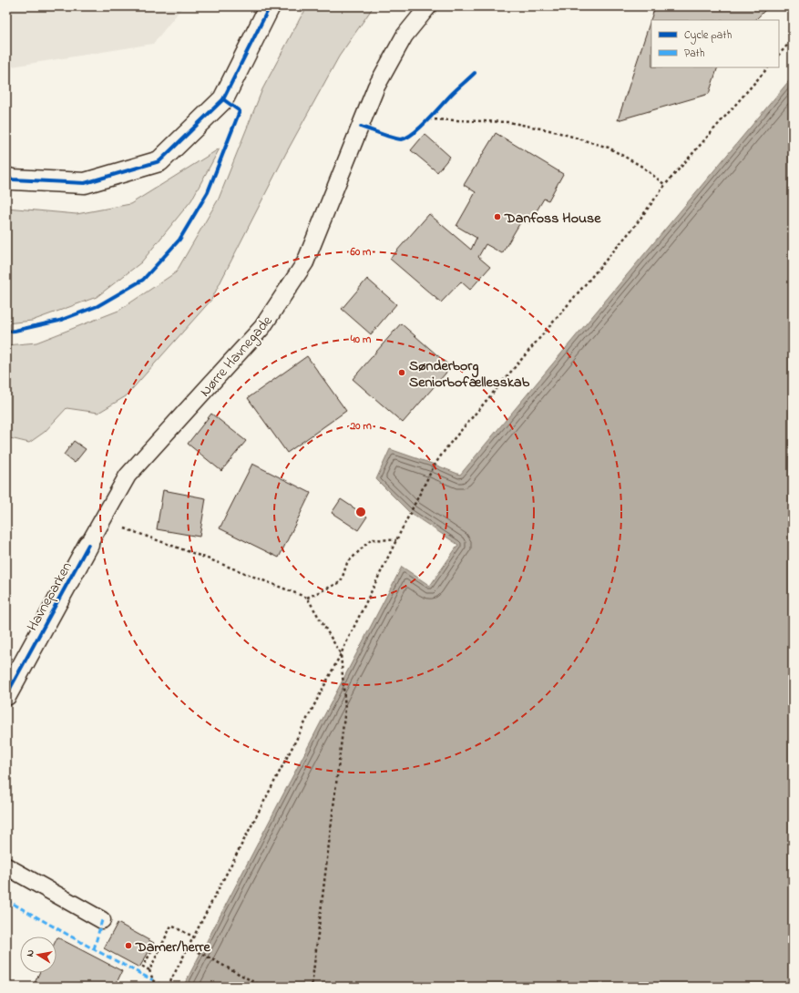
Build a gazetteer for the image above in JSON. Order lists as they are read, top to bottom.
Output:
{
  "streets": {
    "street": ["Havneparken"],
    "lane": ["Nørre Havnegade"]
  },
  "crossings": [
    ["Nørre Havnegade", "Havneparken"]
  ],
  "places": ["Danfoss House", "Sønderborg Seniorbofællesskab", "Damer/herre"],
  "legend": ["Cycle path", "Path"],
  "north": "left",
  "rings": ["60 m", "40 m", "20 m"]
}
